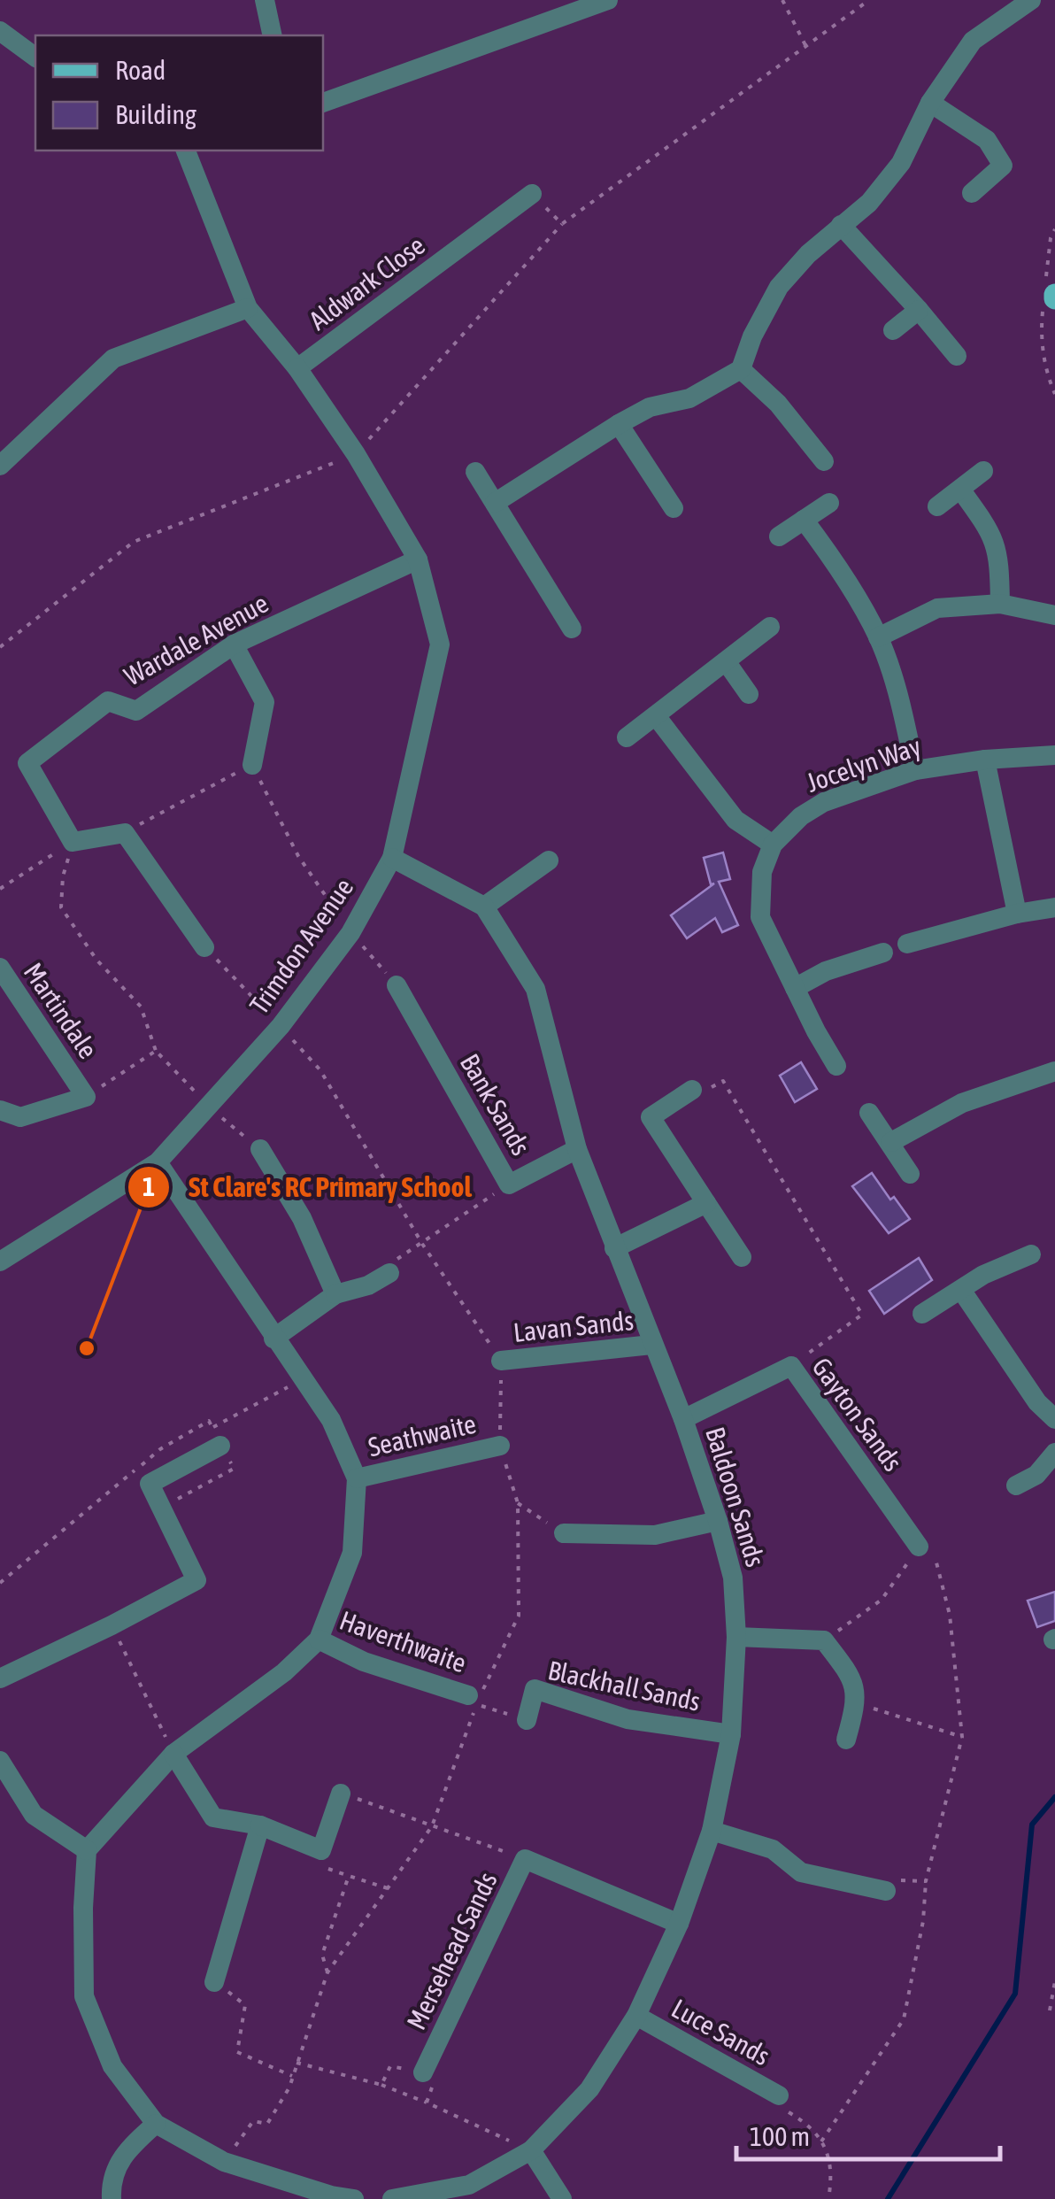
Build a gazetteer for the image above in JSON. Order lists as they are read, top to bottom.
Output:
{
  "streets": {
    "street": [
      "Aldwark Close",
      "Wardale Avenue",
      "Jocelyn Way",
      "Trimdon Avenue",
      "Martindale",
      "Bank Sands",
      "Lavan Sands",
      "Gayton Sands",
      "Seathwaite",
      "Baldoon Sands",
      "Haverthwaite",
      "Blackhall Sands",
      "Mersehead Sands",
      "Luce Sands"
    ]
  },
  "crossings": [
    ["Aldwark Close", "Trimdon Avenue"],
    ["Wardale Avenue", "Trimdon Avenue"],
    ["Bank Sands", "Baldoon Sands"],
    ["Lavan Sands", "Baldoon Sands"],
    ["Gayton Sands", "Baldoon Sands"],
    ["Baldoon Sands", "Blackhall Sands"],
    ["Baldoon Sands", "Mersehead Sands"],
    ["Baldoon Sands", "Luce Sands"]
  ],
  "places": ["St Clare's RC Primary School"],
  "legend": ["Road", "Building"],
  "scale_bar": "100 m"
}
